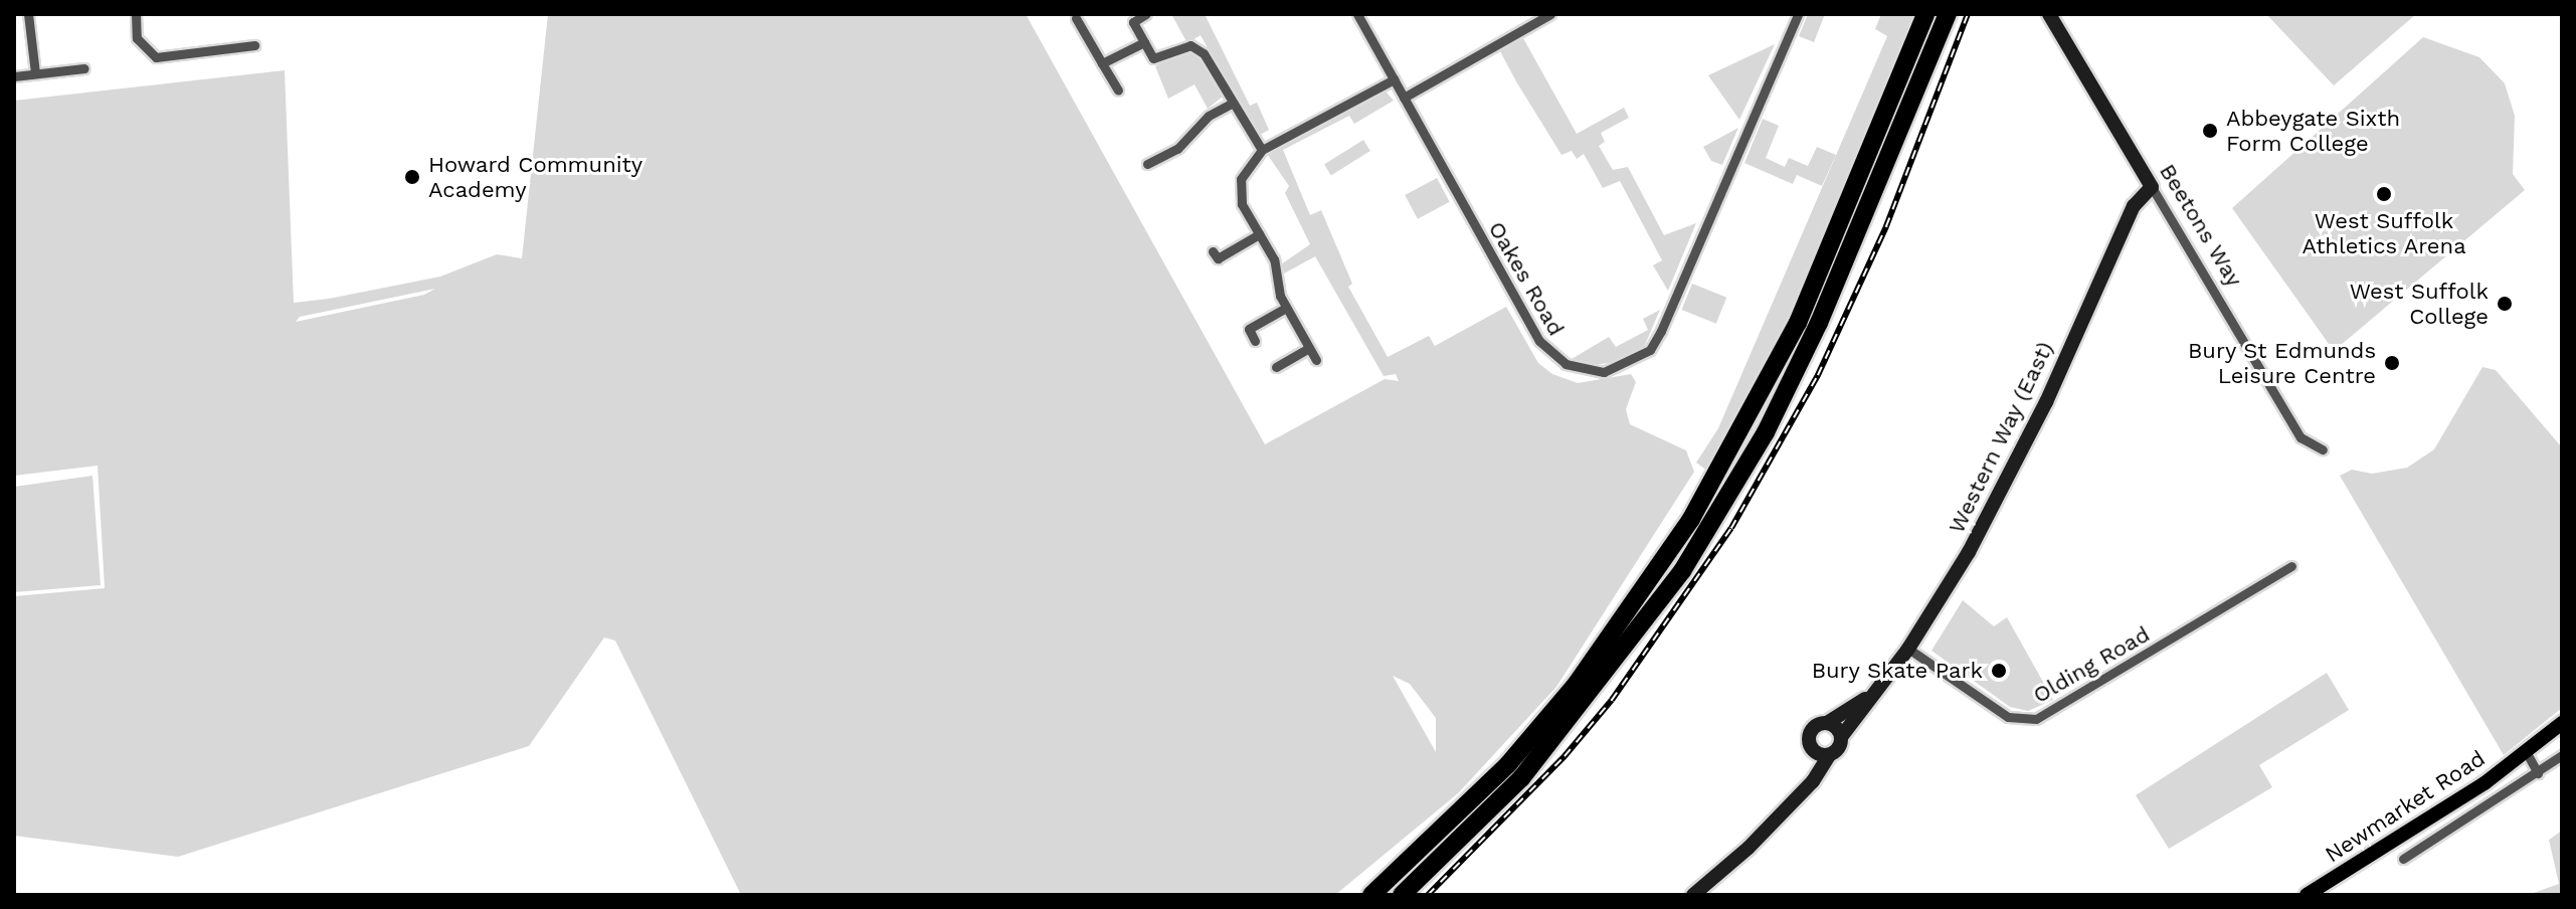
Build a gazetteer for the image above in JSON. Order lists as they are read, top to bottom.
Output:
{
  "streets": {
    "main road": ["Newmarket Road"],
    "street": [
      "Beetons Way",
      "Oakes Road",
      "Western Way (East)",
      "Olding Road"
    ]
  },
  "crossings": [
    ["Beetons Way", "Western Way (East)"],
    ["Western Way (East)", "Olding Road"]
  ],
  "places": [
    "Abbeygate Sixth Form College",
    "Howard Community Academy",
    "West Suffolk Athletics Arena",
    "West Suffolk College",
    "Bury St Edmunds Leisure Centre",
    "Bury Skate Park"
  ]
}
